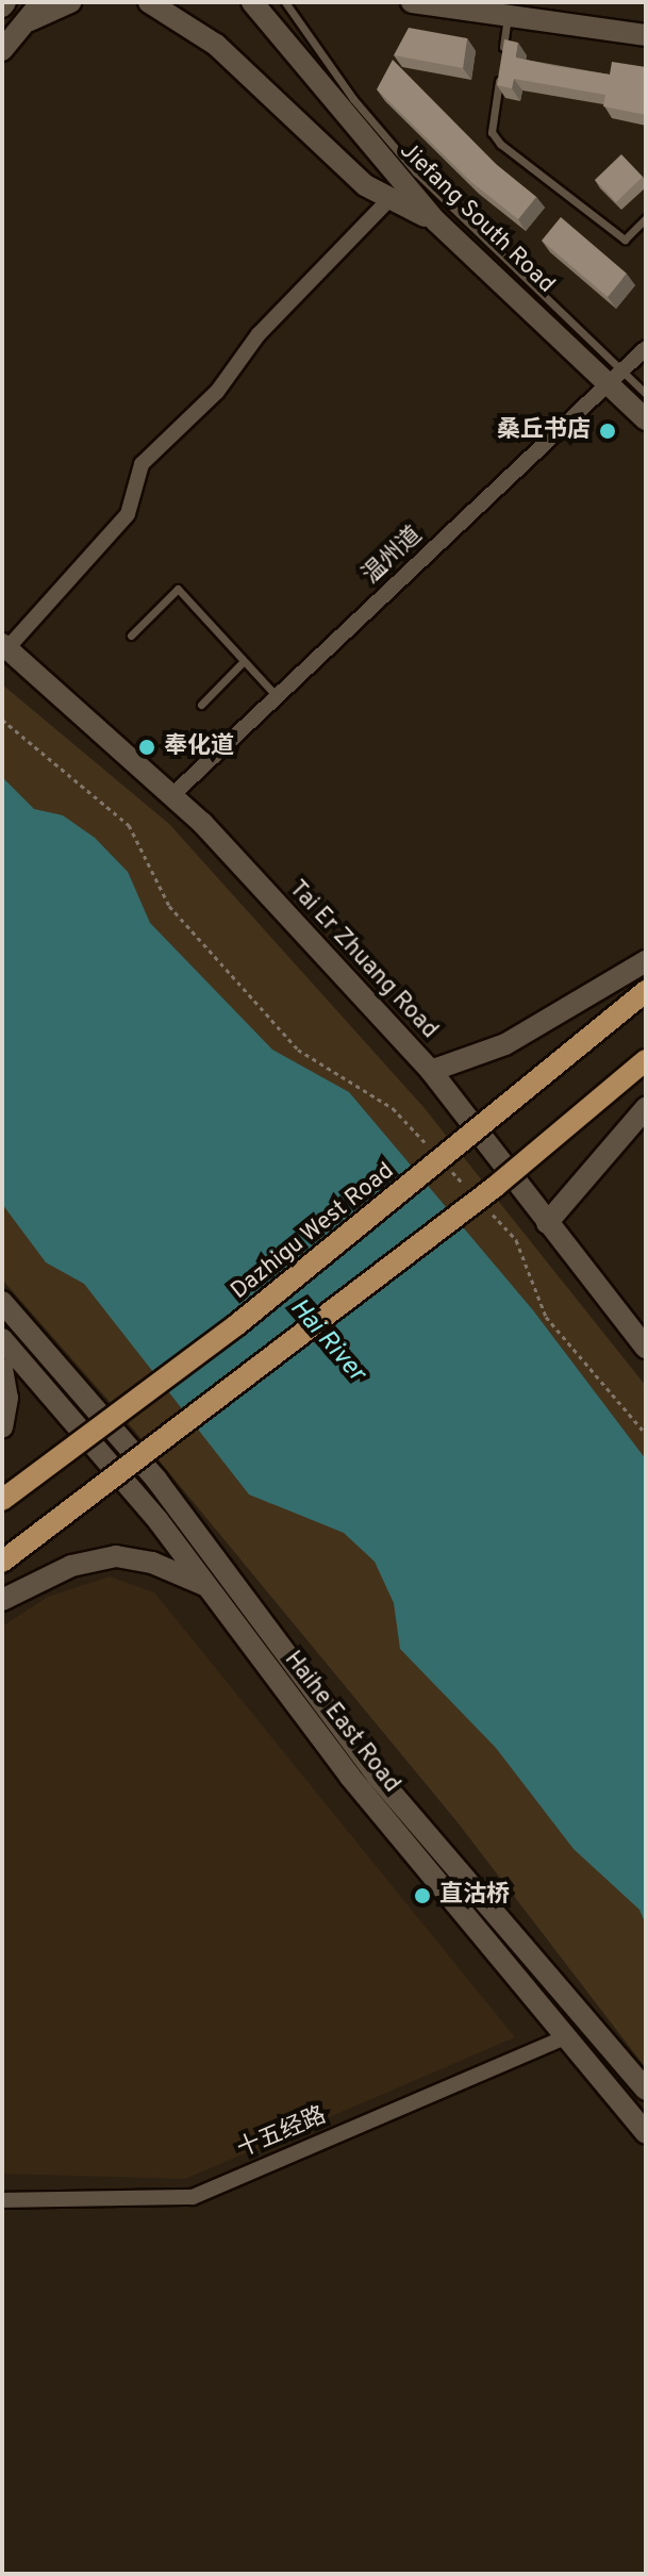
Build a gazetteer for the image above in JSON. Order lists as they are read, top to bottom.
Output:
{
  "streets": {
    "main road": [
      "Jiefang South Road",
      "Tai Er Zhuang Road",
      "Dazhigu West Road",
      "Haihe East Road"
    ],
    "street": ["温州道", "十五经路"]
  },
  "crossings": [
    ["Jiefang South Road", "温州道"],
    ["温州道", "Tai Er Zhuang Road"],
    ["Haihe East Road", "十五经路"]
  ],
  "water": ["Hai River"],
  "places": ["桑丘书店", "奉化道", "直沽桥"]
}
